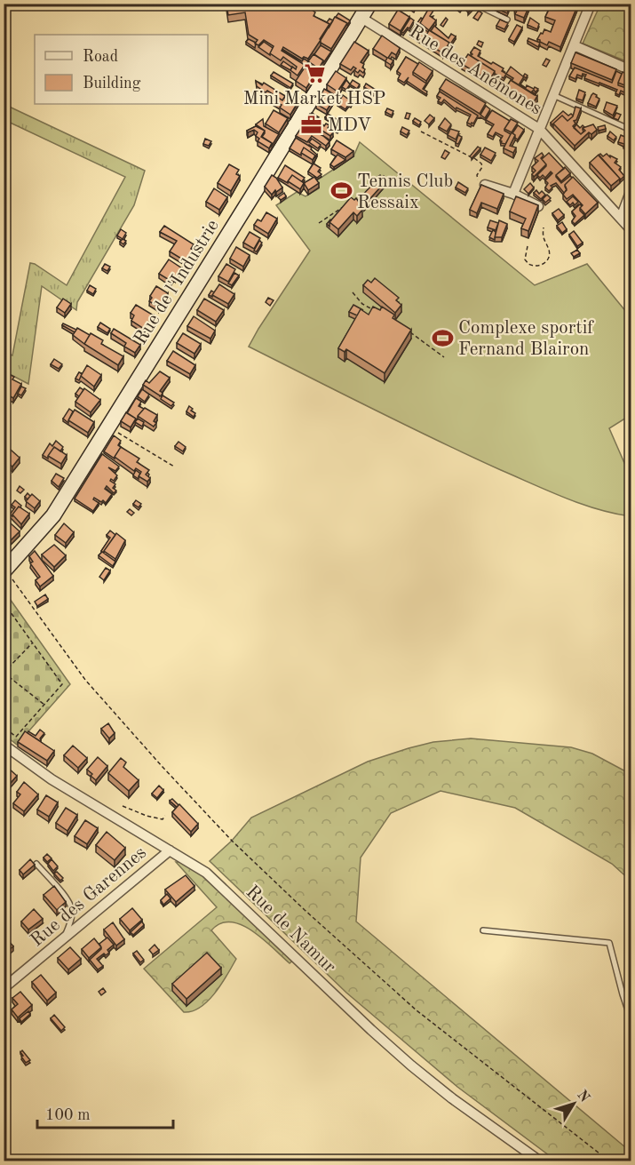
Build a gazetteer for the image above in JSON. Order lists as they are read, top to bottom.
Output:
{
  "streets": {
    "street": [
      "Rue des Anémones",
      "Rue de l'Industrie",
      "Rue des Garennes",
      "Rue de Namur"
    ]
  },
  "crossings": [
    ["Rue des Anémones", "Rue de l'Industrie"],
    ["Rue des Garennes", "Rue de Namur"]
  ],
  "places": {
    "supermarket": ["Mini Market HSP"],
    "office": ["MDV"],
    "sports": ["Tennis Club Ressaix", "Complexe sportif Fernand Blairon"]
  },
  "legend": ["Road", "Building"],
  "scale_bar": "100 m",
  "north": "top right"
}
